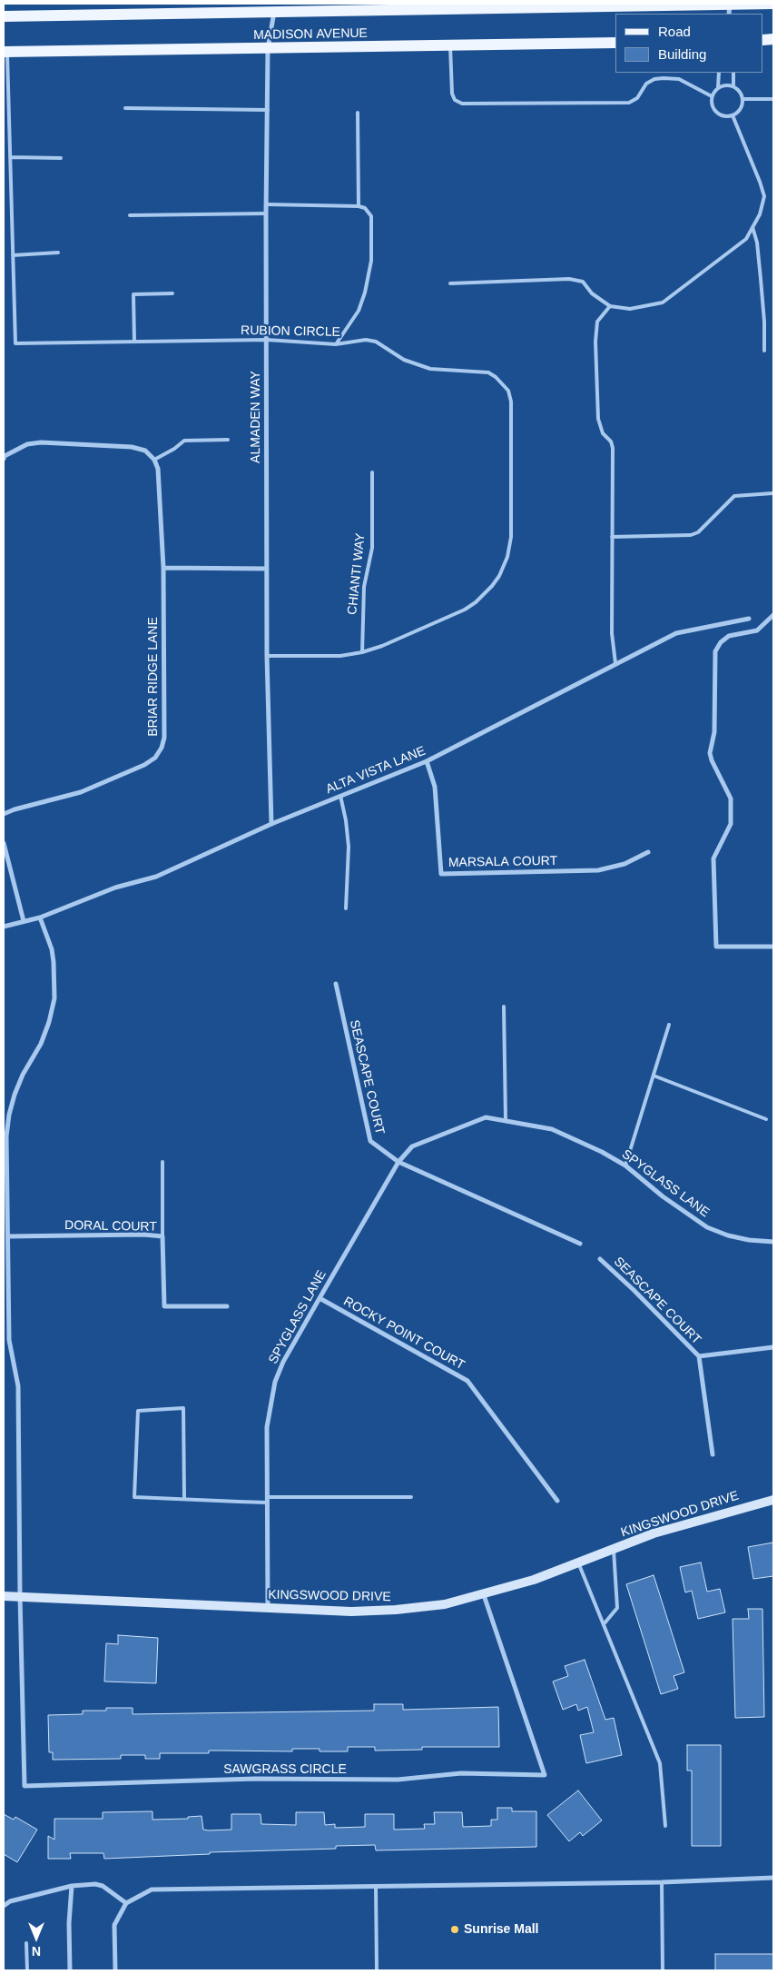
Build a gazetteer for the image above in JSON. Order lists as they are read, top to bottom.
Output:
{
  "streets": {
    "main road": ["MADISON AVENUE"],
    "street": [
      "ALMADEN WAY",
      "BRIAR RIDGE LANE",
      "ALTA VISTA LANE",
      "MARSALA COURT",
      "SEASCAPE COURT",
      "SPYGLASS LANE",
      "DORAL COURT",
      "ROCKY POINT COURT",
      "KINGSWOOD DRIVE",
      "SAWGRASS CIRCLE"
    ],
    "lane": ["RUBION CIRCLE", "CHIANTI WAY"]
  },
  "crossings": [
    ["MADISON AVENUE", "RUBION CIRCLE"],
    ["MADISON AVENUE", "ALMADEN WAY"],
    ["RUBION CIRCLE", "ALMADEN WAY"],
    ["RUBION CIRCLE", "CHIANTI WAY"],
    ["ALMADEN WAY", "ALTA VISTA LANE"],
    ["ALTA VISTA LANE", "MARSALA COURT"],
    ["SEASCAPE COURT", "SPYGLASS LANE"],
    ["SPYGLASS LANE", "ROCKY POINT COURT"],
    ["SPYGLASS LANE", "KINGSWOOD DRIVE"],
    ["KINGSWOOD DRIVE", "SAWGRASS CIRCLE"]
  ],
  "places": ["Sunrise Mall"],
  "legend": ["Road", "Building"],
  "north": "bottom"
}
